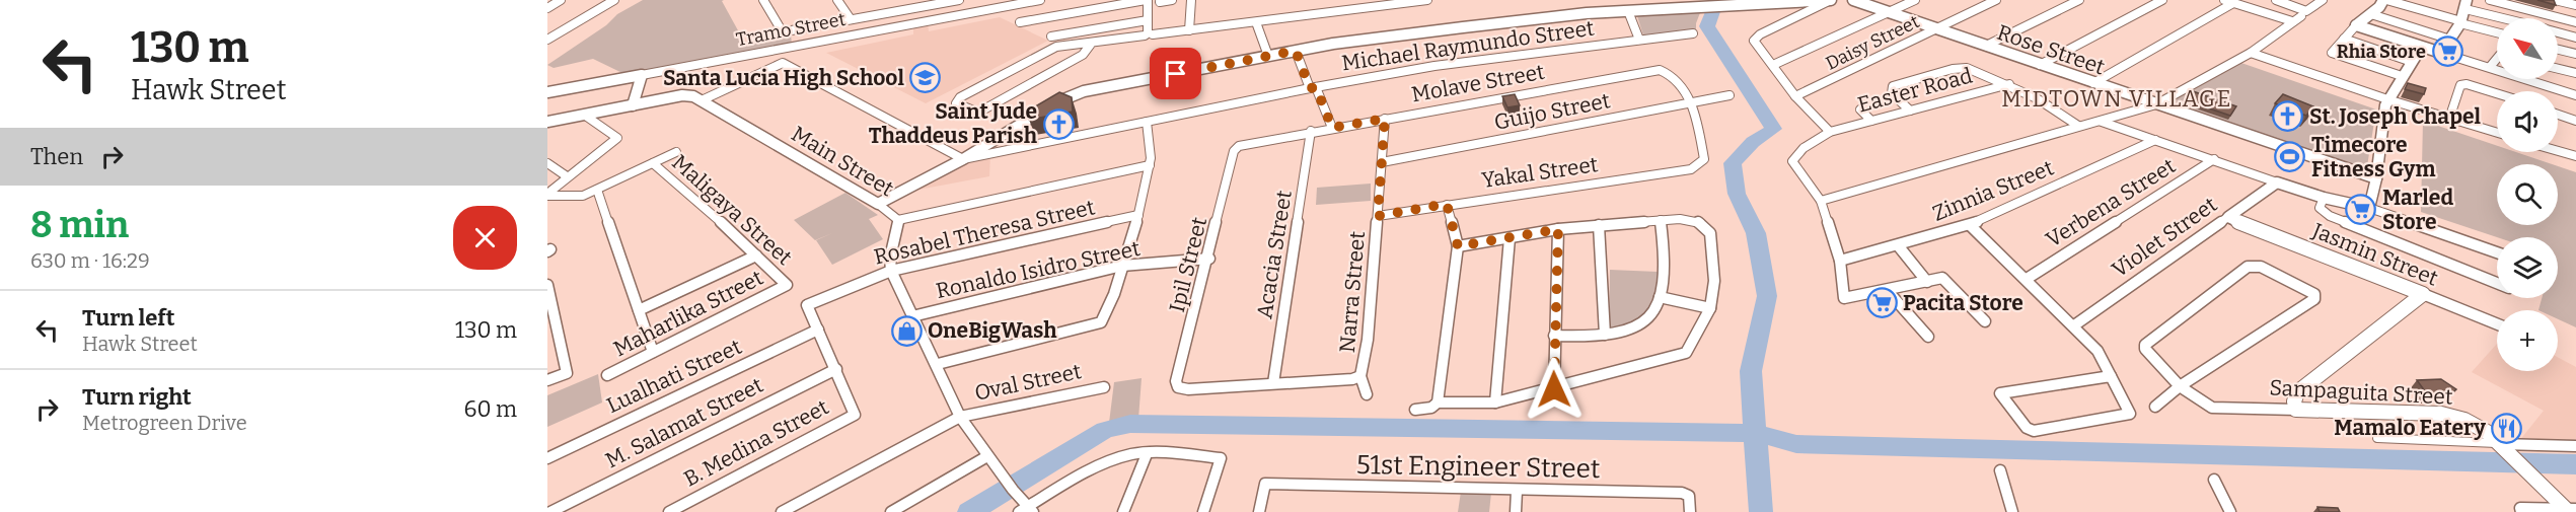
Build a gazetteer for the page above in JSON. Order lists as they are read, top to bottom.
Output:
{
  "streets": {
    "street": [
      "Tramo Street",
      "Daisy Street",
      "Michael Raymundo Street",
      "Rose Street",
      "Molave Street",
      "Easter Road",
      "Guijo Street",
      "Main Street",
      "Yakal Street",
      "Zinnia Street",
      "Verbena Street",
      "Maligaya Street",
      "Rosabel Theresa Street",
      "Violet Street",
      "Acacia Street",
      "Jasmin Street",
      "Ipil Street",
      "Ronaldo Isidro Street",
      "Narra Street",
      "Maharlika Street",
      "Lualhati Street",
      "Oval Street",
      "Sampaguita Street",
      "M. Salamat Street",
      "B. Medina Street",
      "51st Engineer Street"
    ]
  },
  "crossings": [
    ["Daisy Street", "Rose Street"],
    ["Molave Street", "Guijo Street"],
    ["Molave Street", "Yakal Street"],
    ["Molave Street", "Acacia Street"],
    ["Molave Street", "Ipil Street"],
    ["Molave Street", "Narra Street"],
    ["Guijo Street", "Yakal Street"],
    ["Guijo Street", "Narra Street"],
    ["Main Street", "Rosabel Theresa Street"],
    ["Yakal Street", "Narra Street"],
    ["Maligaya Street", "Maharlika Street"],
    ["Rosabel Theresa Street", "B. Medina Street"],
    ["Violet Street", "Jasmin Street"],
    ["Acacia Street", "Ipil Street"],
    ["Ipil Street", "Ronaldo Isidro Street"],
    ["Lualhati Street", "B. Medina Street"],
    ["M. Salamat Street", "B. Medina Street"]
  ],
  "districts": ["MIDTOWN VILLAGE"],
  "places": {
    "supermarket": ["Rhia Store", "Marled Store", "Pacita Store"],
    "school or university": ["Santa Lucia High School"],
    "church": ["St. Joseph Chapel", "Saint Jude Thaddeus Parish"],
    "sports": ["Timecore Fitness Gym"],
    "shop": ["OneBigWash"],
    "restaurant": ["Mamalo Eatery"]
  },
  "north": "top left",
  "page": {
    "turn": ["130 m", "Hawk Street"],
    "map_buttons": "+",
    "then": "Then",
    "heading": ["8 min", "630 m · 16:29"],
    "list": [
      {
        "name": "Turn left",
        "note": "Hawk Street",
        "value": "130 m"
      },
      {
        "name": "Turn right",
        "note": "Metrogreen Drive",
        "value": "60 m"
      }
    ]
  }
}
